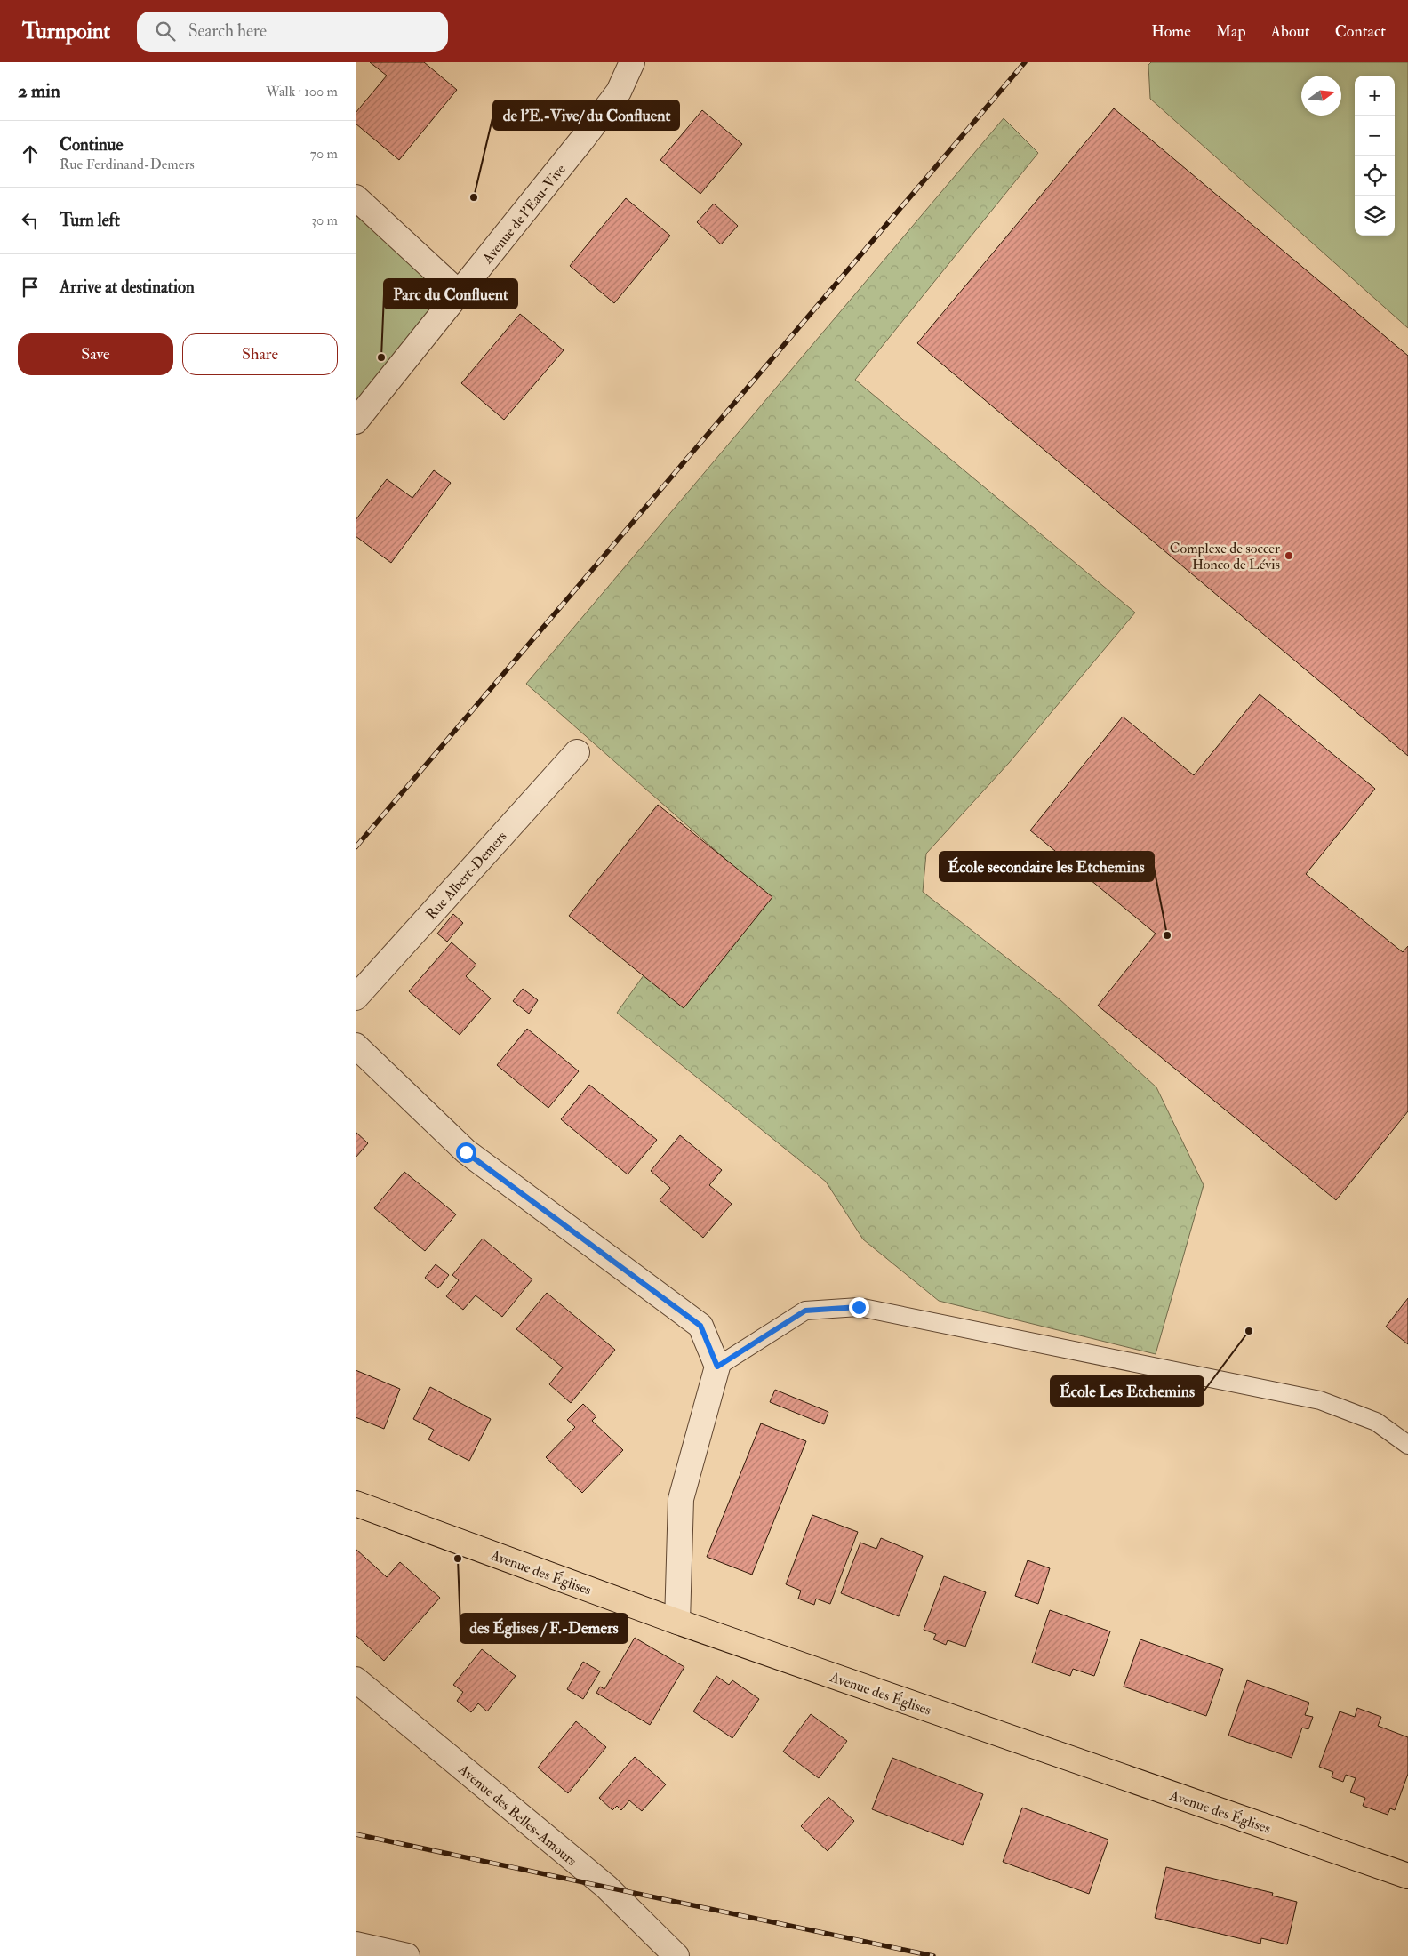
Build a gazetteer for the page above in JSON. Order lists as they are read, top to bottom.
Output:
{
  "streets": {
    "main road": ["Avenue des Églises"],
    "street": ["Avenue de l'Eau-Vive", "Rue Albert-Demers", "Avenue des Belles-Amours"]
  },
  "places": [
    "de l'E.-Vive/ du Confluent",
    "Parc du Confluent",
    "Complexe de soccer Honco de Lévis",
    "École secondaire les Etchemins",
    "École Les Etchemins",
    "des Églises / F.-Demers"
  ],
  "north": "right",
  "page": {
    "header": "Turnpoint",
    "search": "Search here",
    "nav": [
      "Home",
      "Map",
      "About",
      "Contact"
    ],
    "heading": ["2 min", "Walk · 100 m"],
    "map_buttons": ["+", "−"],
    "list": [
      ["Continue", "Rue Ferdinand-Demers", "70 m"],
      ["Turn left", "30 m"],
      "Arrive at destination"
    ],
    "buttons": ["Save", "Share"]
  }
}
